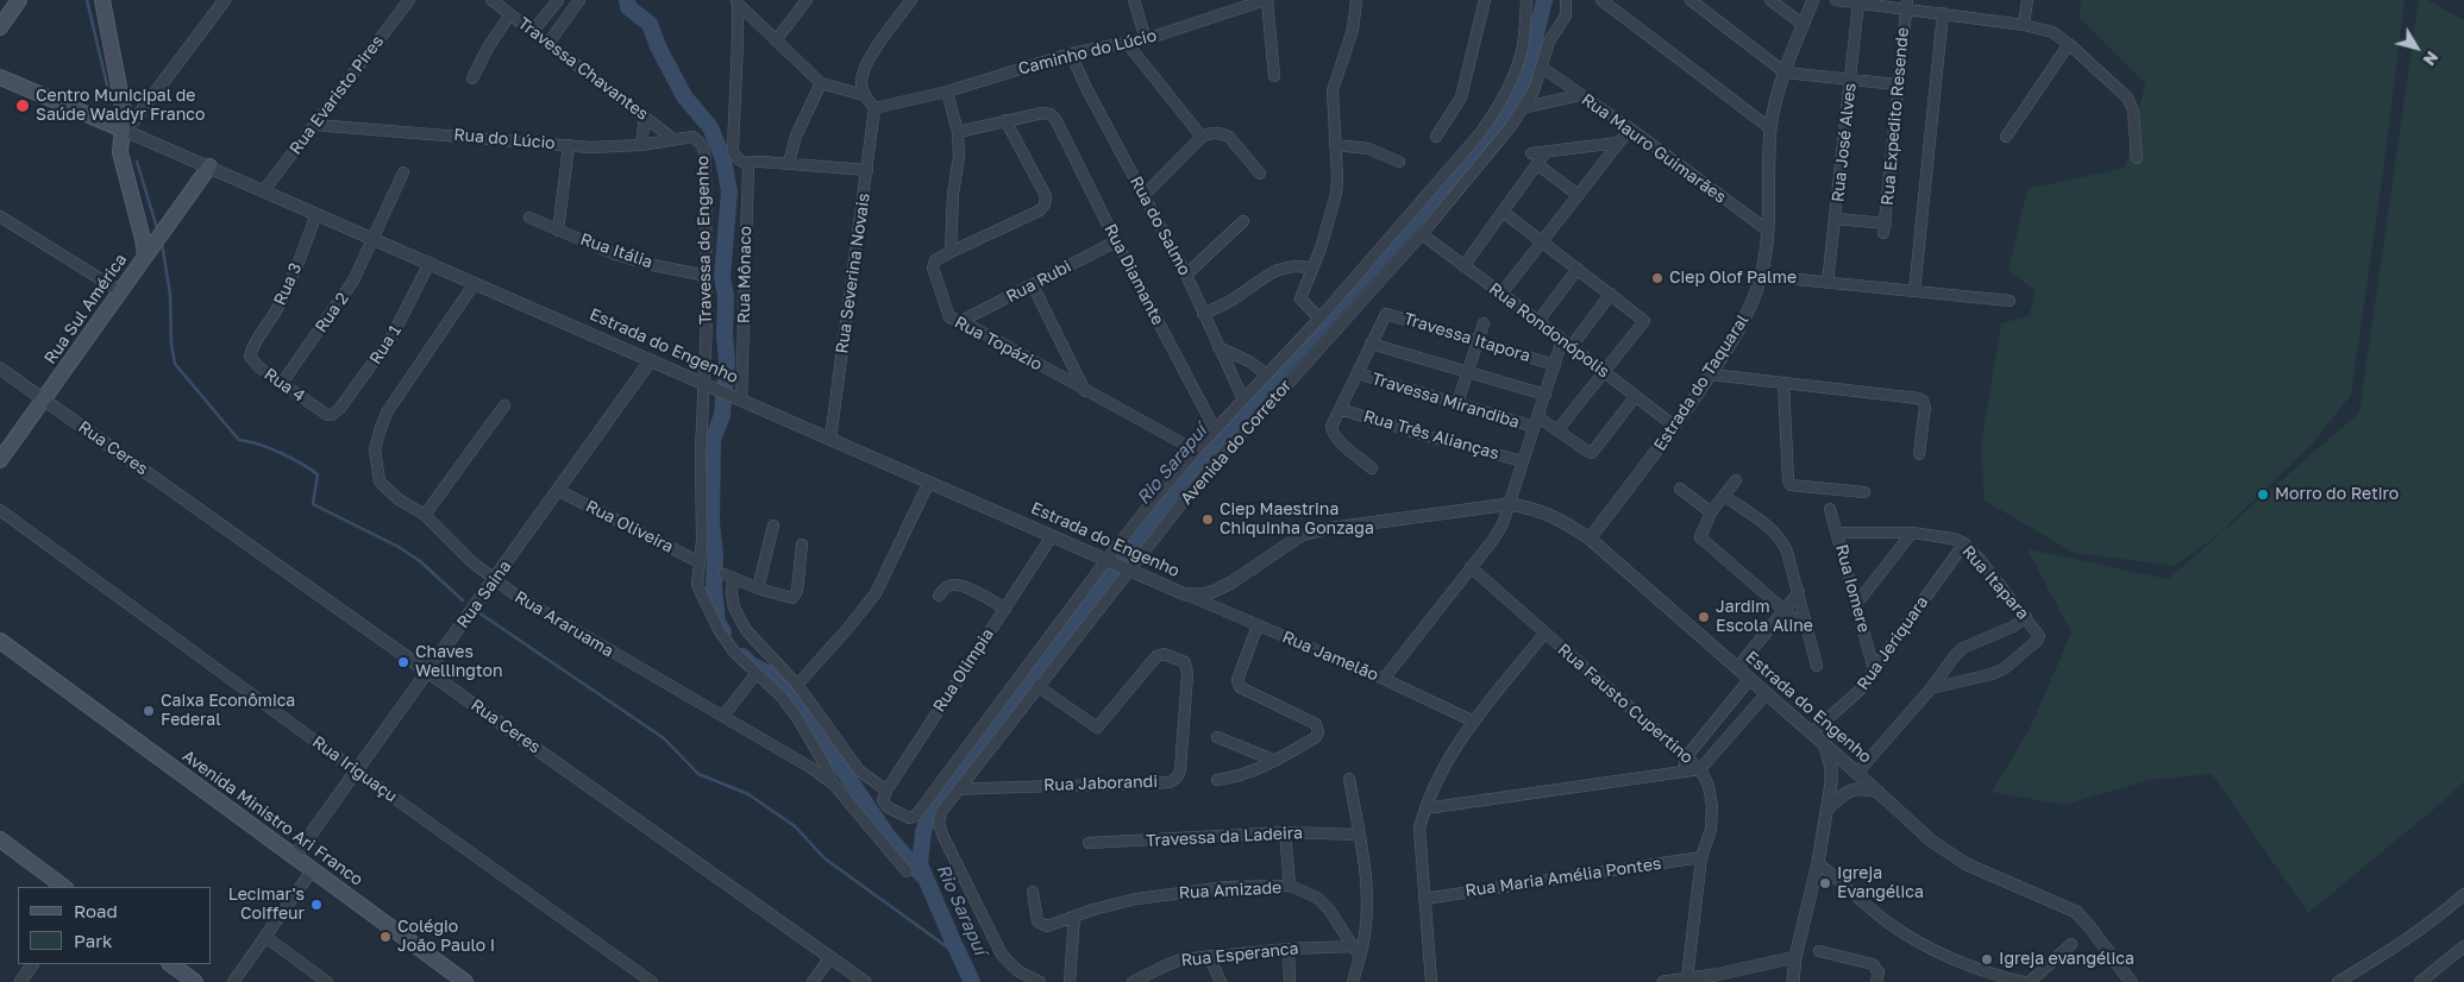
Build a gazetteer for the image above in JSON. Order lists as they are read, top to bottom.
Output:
{
  "streets": {
    "main road": ["Rua Sul América", "Estrada do Engenho", "Avenida Ministro Ari Franco"],
    "street": [
      "Caminho do Lúcio",
      "Travessa Chavantes",
      "Rua Evaristo Pires",
      "Rua Expedito Resende",
      "Rua do Lúcio",
      "Rua José Alves",
      "Rua Mauro Guimarães",
      "Rua do Salmo",
      "Travessa do Engenho",
      "Rua Itália",
      "Rua Severina Novais",
      "Rua Mônaco",
      "Rua Diamante",
      "Rua Rubi",
      "Rua 3",
      "Rua 2",
      "Rua Rondonópolis",
      "Travessa Itapora",
      "Rua Topázio",
      "Rua 1",
      "Estrada do Taquaral",
      "Rua 4",
      "Travessa Mirandiba",
      "Rua Três Alianças",
      "Avenida do Corretor",
      "Rua Ceres",
      "Rua Oliveira",
      "Rua Itapara",
      "Rua Iomere",
      "Rua Saina",
      "Rua Araruama",
      "Rua Jeriquara",
      "Rua Jamelão",
      "Rua Olimpia",
      "Rua Fausto Cupertino",
      "Rua Iriguaçu",
      "Rua Jaborandi",
      "Travessa da Ladeira",
      "Rua Maria Amélia Pontes",
      "Rua Amizade",
      "Rua Esperanca"
    ]
  },
  "crossings": [
    ["Caminho do Lúcio", "Rua do Salmo"],
    ["Caminho do Lúcio", "Rua Severina Novais"],
    ["Travessa Chavantes", "Rua do Lúcio"],
    ["Rua Evaristo Pires", "Rua do Lúcio"],
    ["Rua Evaristo Pires", "Estrada do Engenho"],
    ["Rua Expedito Resende", "Rua José Alves"],
    ["Rua do Lúcio", "Travessa do Engenho"],
    ["Rua Mauro Guimarães", "Estrada do Taquaral"],
    ["Rua Mauro Guimarães", "Avenida do Corretor"],
    ["Rua do Salmo", "Avenida do Corretor"],
    ["Travessa do Engenho", "Rua Itália"],
    ["Travessa do Engenho", "Estrada do Engenho"],
    ["Travessa do Engenho", "Rua Oliveira"],
    ["Travessa do Engenho", "Rua Araruama"],
    ["Rua Severina Novais", "Estrada do Engenho"],
    ["Rua Mônaco", "Estrada do Engenho"],
    ["Rua Diamante", "Rua Rubi"],
    ["Rua Diamante", "Avenida do Corretor"],
    ["Rua Rubi", "Rua Topázio"],
    ["Rua 3", "Estrada do Engenho"],
    ["Rua 3", "Rua 4"],
    ["Rua Sul América", "Estrada do Engenho"],
    ["Rua Sul América", "Rua Ceres"],
    ["Rua 2", "Estrada do Engenho"],
    ["Rua 2", "Rua 4"],
    ["Rua Rondonópolis", "Estrada do Taquaral"],
    ["Rua Rondonópolis", "Travessa Mirandiba"],
    ["Rua Rondonópolis", "Avenida do Corretor"],
    ["Travessa Itapora", "Travessa Mirandiba"],
    ["Travessa Itapora", "Rua Três Alianças"],
    ["Rua Topázio", "Avenida do Corretor"],
    ["Rua 1", "Estrada do Engenho"],
    ["Rua 1", "Rua 4"],
    ["Estrada do Engenho", "Estrada do Taquaral"],
    ["Estrada do Engenho", "Avenida do Corretor"],
    ["Estrada do Engenho", "Rua Saina"],
    ["Estrada do Engenho", "Rua Araruama"],
    ["Estrada do Engenho", "Rua Jeriquara"],
    ["Estrada do Engenho", "Rua Jamelão"],
    ["Estrada do Engenho", "Rua Olimpia"],
    ["Avenida do Corretor", "Rua Olimpia"],
    ["Avenida do Corretor", "Rua Jaborandi"],
    ["Rua Ceres", "Rua Saina"],
    ["Rua Oliveira", "Rua Saina"],
    ["Rua Itapara", "Rua Iomere"],
    ["Rua Itapara", "Rua Jeriquara"],
    ["Rua Iomere", "Rua Jeriquara"],
    ["Rua Saina", "Rua Araruama"],
    ["Rua Saina", "Rua Iriguaçu"],
    ["Rua Saina", "Avenida Ministro Ari Franco"],
    ["Rua Fausto Cupertino", "Rua Maria Amélia Pontes"],
    ["Rua Amizade", "Rua Esperanca"]
  ],
  "water": ["Rio Sarapuí"],
  "places": [
    "Centro Municipal de Saúde Waldyr Franco",
    "Ciep Olof Palme",
    "Morro do Retiro",
    "Ciep Maestrina Chiquinha Gonzaga",
    "Jardim Escola Aline",
    "Chaves Wellington",
    "Caixa Econômica Federal",
    "Igreja Evangélica",
    "Lecimar's Coiffeur",
    "Colégio João Paulo I",
    "Igreja evangélica"
  ],
  "legend": ["Road", "Park"],
  "north": "bottom right"
}
